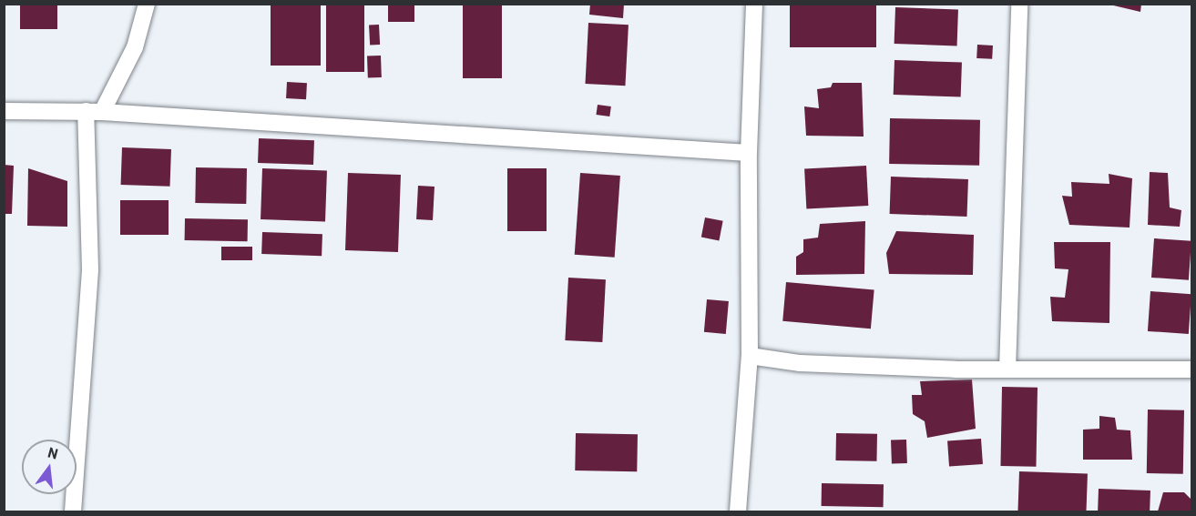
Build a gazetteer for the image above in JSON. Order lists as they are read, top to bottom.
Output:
{
  "north": "top"
}
